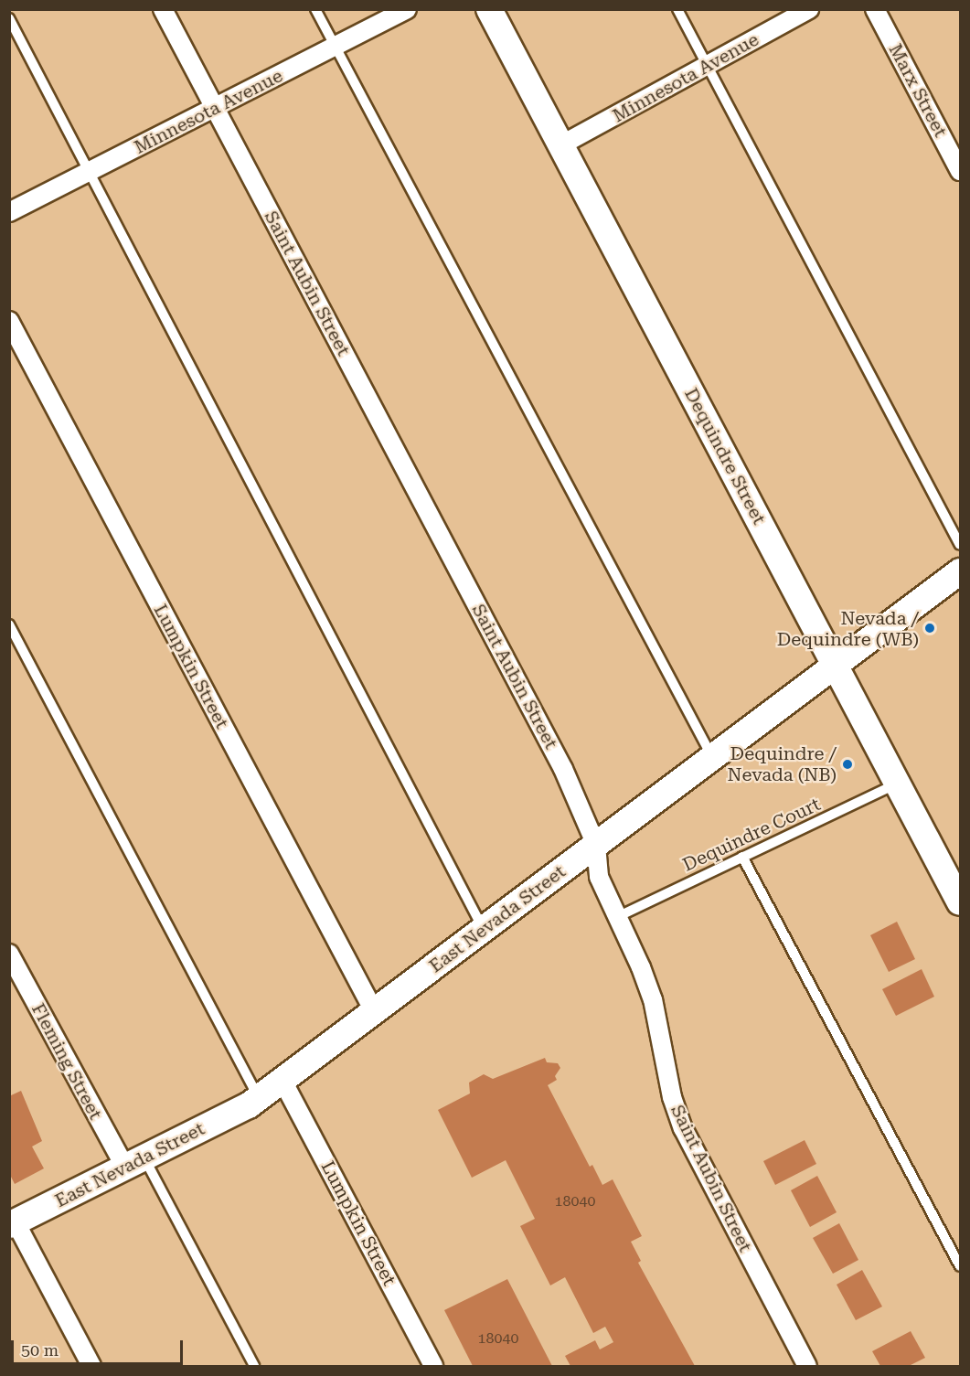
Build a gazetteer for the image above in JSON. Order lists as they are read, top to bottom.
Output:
{
  "streets": {
    "street": [
      "Minnesota Avenue",
      "Marx Street",
      "Saint Aubin Street",
      "Dequindre Street",
      "Lumpkin Street",
      "East Nevada Street",
      "Fleming Street"
    ],
    "lane": ["Dequindre Court"]
  },
  "crossings": [
    ["Minnesota Avenue", "Saint Aubin Street"],
    ["Minnesota Avenue", "Dequindre Street"],
    ["Saint Aubin Street", "Dequindre Court"],
    ["Saint Aubin Street", "East Nevada Street"],
    ["Dequindre Street", "Dequindre Court"],
    ["Dequindre Street", "East Nevada Street"],
    ["Lumpkin Street", "East Nevada Street"],
    ["East Nevada Street", "Fleming Street"]
  ],
  "places": ["Nevada / Dequindre (WB)", "Dequindre / Nevada (NB)"],
  "house_numbers": ["18040", "18040"],
  "scale_bar": "50 m"
}
